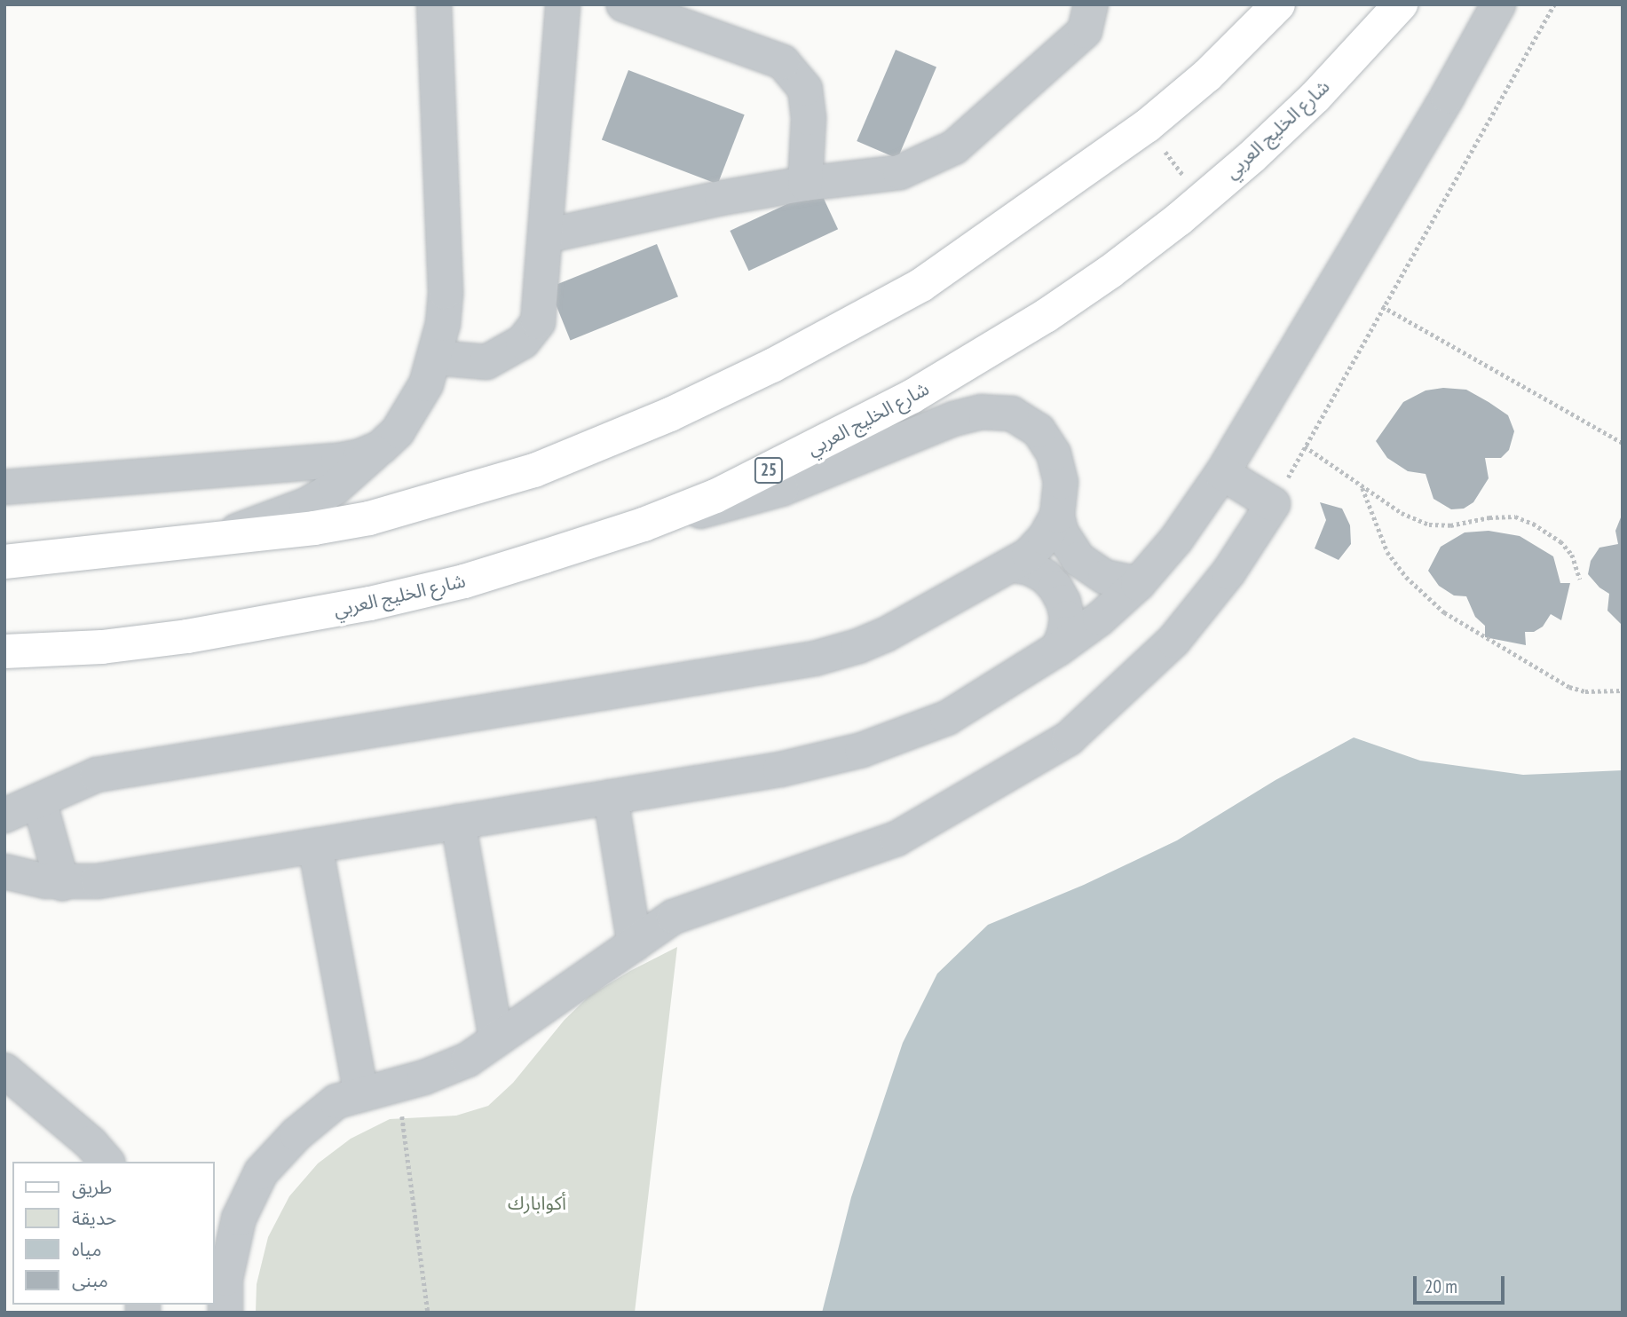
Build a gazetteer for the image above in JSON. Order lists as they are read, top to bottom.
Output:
{
  "streets": {
    "main road": ["شارع الخليج العربي", "25"]
  },
  "parks": ["أكوابارك"],
  "legend": [
    "طريق",
    "حديقة",
    "مياه",
    "مبنى"
  ],
  "scale_bar": "20 m"
}
